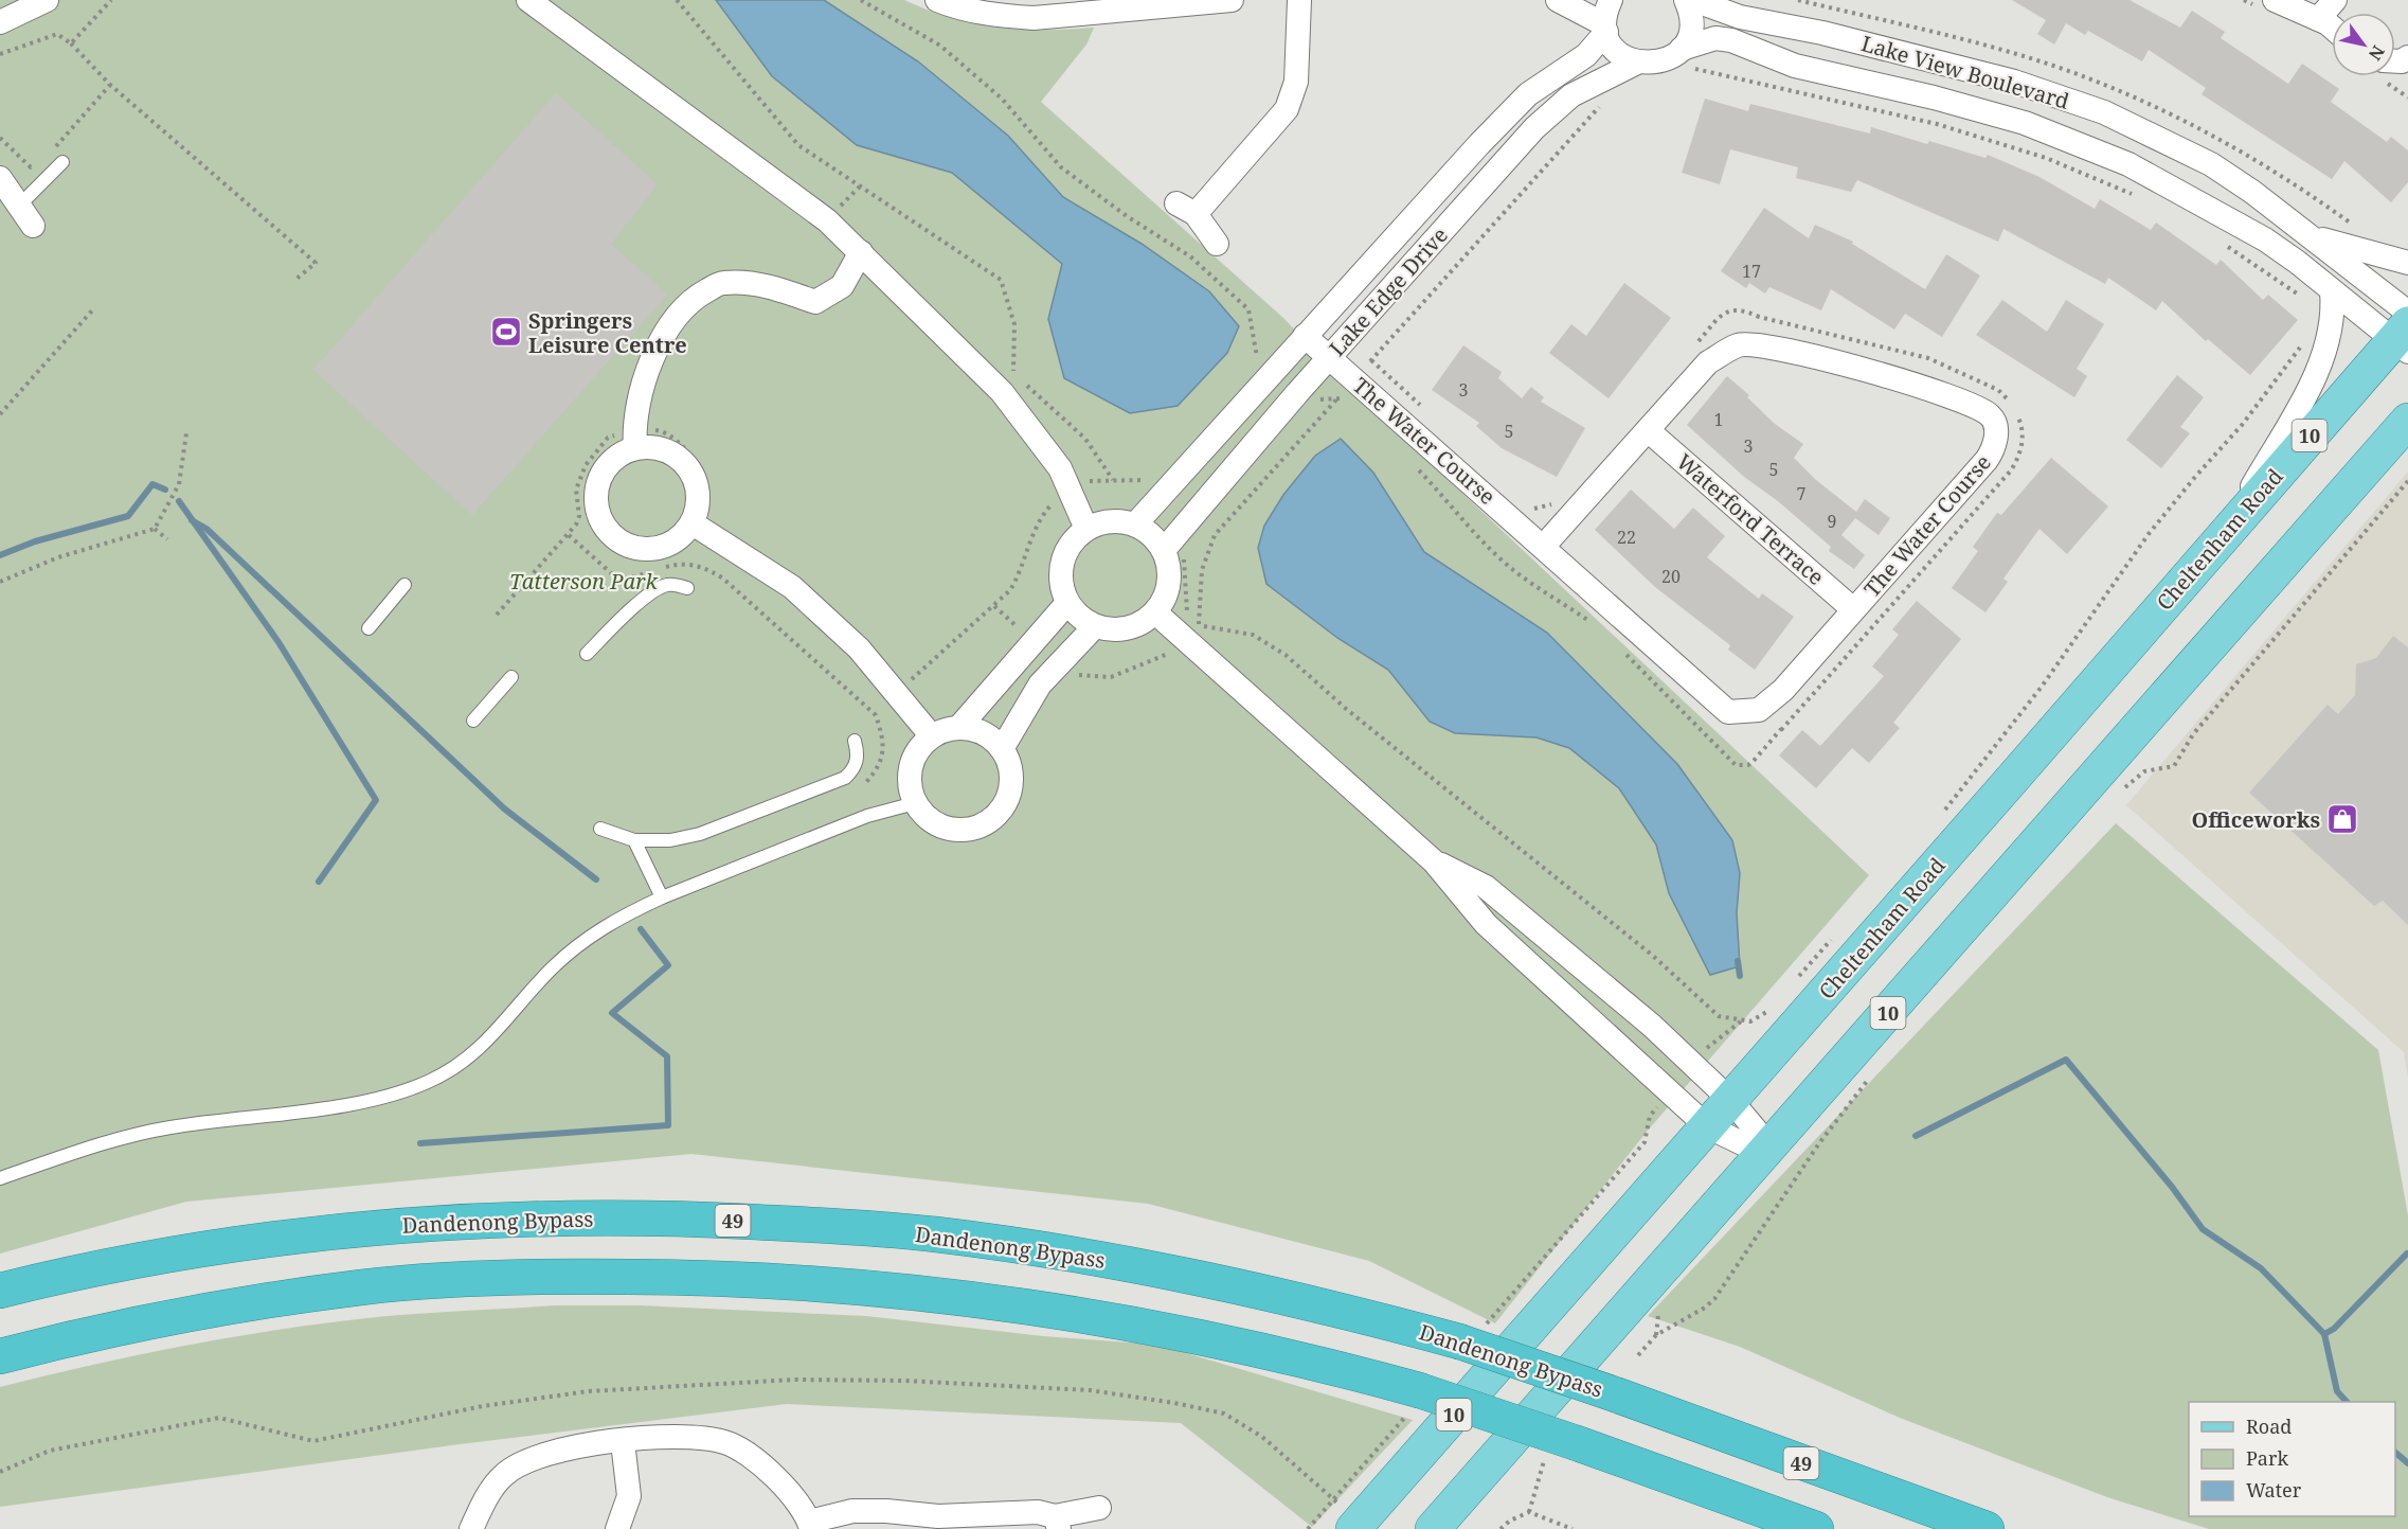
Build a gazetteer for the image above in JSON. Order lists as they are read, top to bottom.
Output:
{
  "streets": {
    "highway": ["49", "Dandenong Bypass"],
    "main road": ["10", "Cheltenham Road"],
    "street": [
      "Lake View Boulevard",
      "Lake Edge Drive",
      "The Water Course",
      "Waterford Terrace"
    ]
  },
  "crossings": [
    ["Lake View Boulevard", "Lake Edge Drive"],
    ["Lake View Boulevard", "Cheltenham Road"],
    ["Lake Edge Drive", "The Water Course"],
    ["The Water Course", "Waterford Terrace"]
  ],
  "parks": ["Tatterson Park"],
  "places": {
    "sports": ["Springers Leisure Centre"],
    "shop": ["Officeworks"]
  },
  "house_numbers": [
    "17",
    "3",
    "1",
    "5",
    "3",
    "5",
    "7",
    "9",
    "22",
    "20"
  ],
  "legend": ["Road", "Park", "Water"],
  "north": "bottom right"
}
